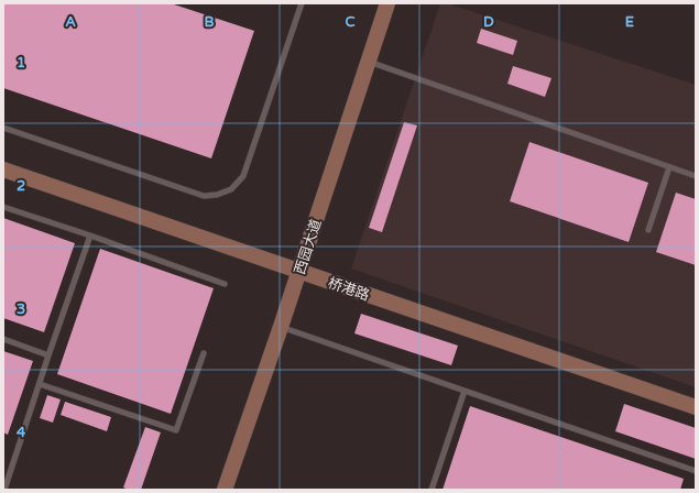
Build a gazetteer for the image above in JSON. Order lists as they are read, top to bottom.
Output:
{
  "streets": {
    "street": ["西园大道", "桥港路"]
  },
  "crossings": [
    ["西园大道", "桥港路"]
  ],
  "grid": {
    "columns": [
      "A",
      "B",
      "C",
      "D",
      "E"
    ],
    "rows": [
      "1",
      "2",
      "3",
      "4"
    ]
  }
}
